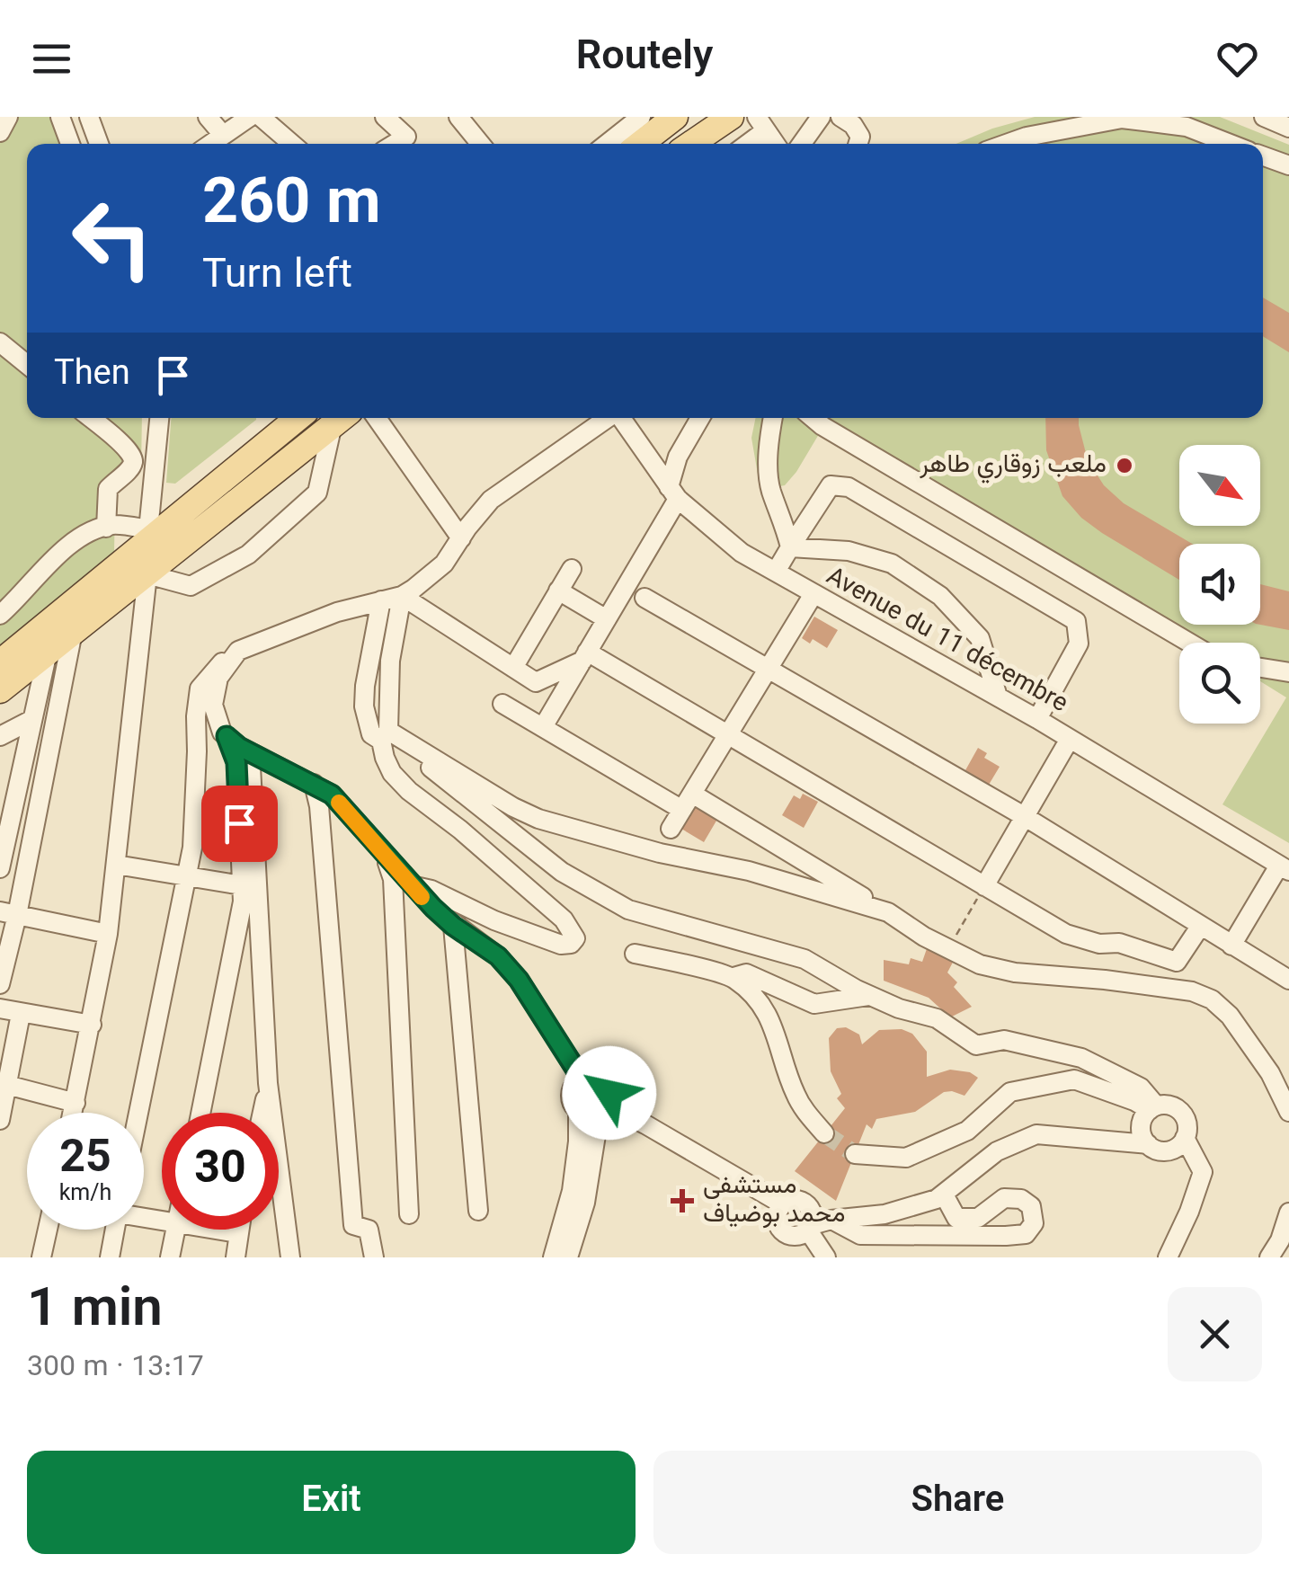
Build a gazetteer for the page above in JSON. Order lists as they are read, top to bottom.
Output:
{
  "streets": {
    "street": ["Avenue du 11 décembre"]
  },
  "places": {
    "other": ["ملعب زوقاري طاهر"],
    "health": ["مستشفى محمد بوضياف"]
  },
  "north": "bottom right",
  "page": {
    "header": "Routely",
    "turn": ["260 m", "Turn left"],
    "then": "Then",
    "speed": "25 km/h",
    "limit": "30",
    "heading": ["1 min", "300 m · 13:17"],
    "buttons": ["Exit", "Share"]
  }
}
